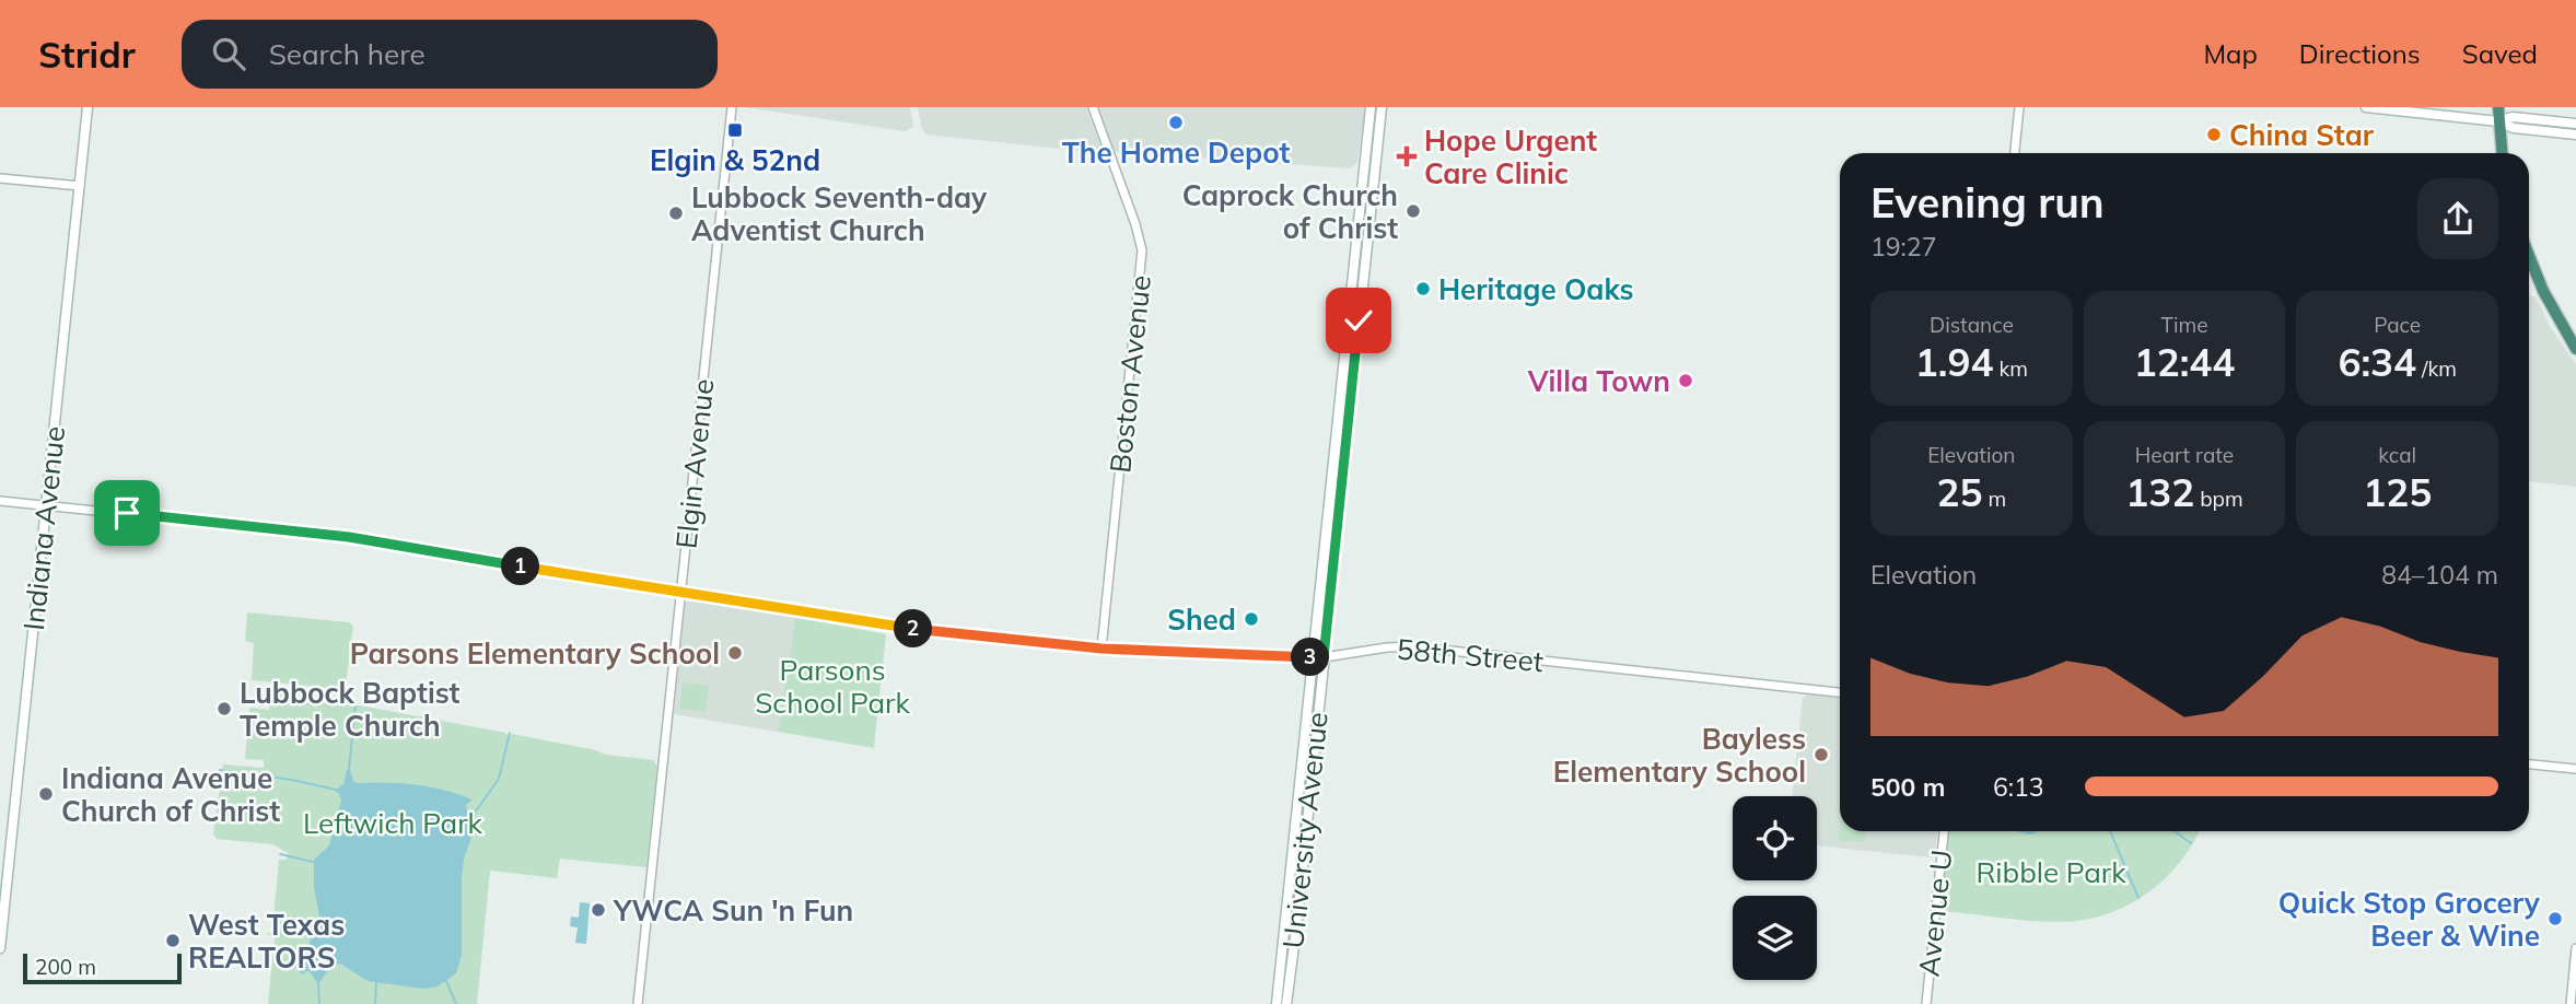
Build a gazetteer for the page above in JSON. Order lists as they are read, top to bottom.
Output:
{
  "streets": {
    "main road": ["Indiana Avenue", "University Avenue"],
    "street": [
      "Boston Avenue",
      "Elgin Avenue",
      "58th Street",
      "Avenue U"
    ]
  },
  "crossings": [
    ["Boston Avenue", "58th Street"],
    ["Elgin Avenue", "58th Street"],
    ["Indiana Avenue", "58th Street"],
    ["58th Street", "University Avenue"]
  ],
  "parks": ["Parsons School Park", "Leftwich Park", "Ribble Park"],
  "places": {
    "other": [
      "The Home Depot",
      "China Star",
      "Caprock Church of Christ",
      "Lubbock Seventh-day Adventist Church",
      "Heritage Oaks",
      "Villa Town",
      "Shed",
      "Parsons Elementary School",
      "Lubbock Baptist Temple Church",
      "Bayless Elementary School",
      "Indiana Avenue Church of Christ",
      "YWCA Sun 'n Fun",
      "Quick Stop Grocery Beer & Wine",
      "West Texas REALTORS"
    ],
    "transit": ["Elgin & 52nd"],
    "health": ["Hope Urgent Care Clinic"]
  },
  "scale_bar": "200 m",
  "page": {
    "header": "Stridr",
    "search": "Search here",
    "nav": ["Map", "Directions", "Saved"],
    "heading": ["Evening run", "19:27"],
    "stats": [
      ["Distance", "1.94 km"],
      ["Time", "12:44"],
      ["Pace", "6:34 /km"],
      ["Elevation", "25 m"],
      ["Heart rate", "132 bpm"],
      ["kcal", "125"]
    ],
    "chart": ["Elevation", "84–104 m"],
    "pins": ["1", "2", "3"],
    "list": [
      {
        "name": "500 m",
        "note": "6:13"
      }
    ],
    "scale": "200 m"
  }
}
